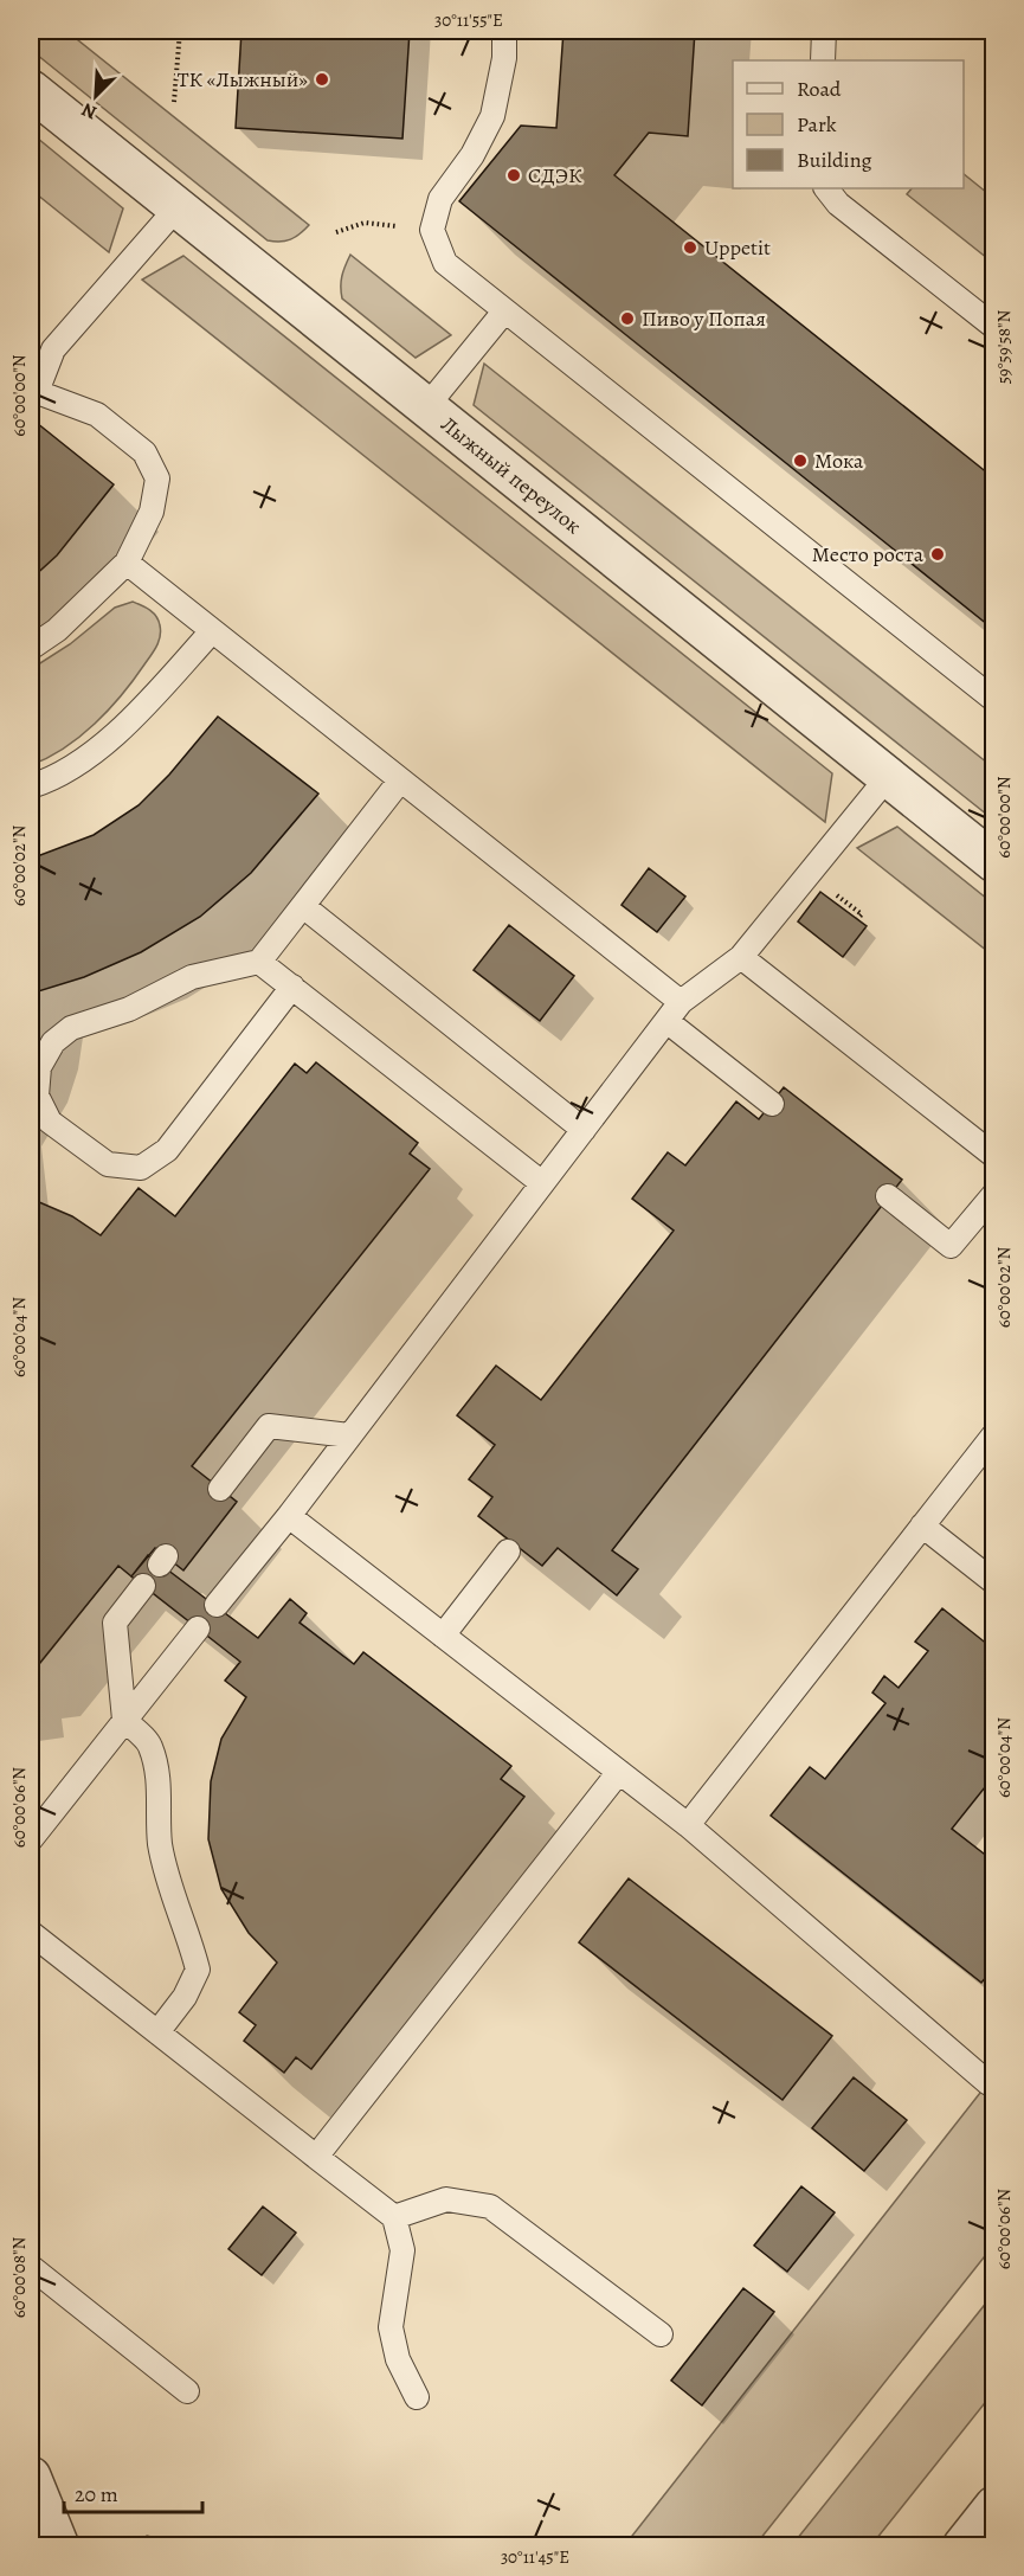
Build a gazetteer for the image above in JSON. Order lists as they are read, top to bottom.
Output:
{
  "streets": {
    "street": ["Лыжный переулок"]
  },
  "places": [
    "ТК «Лыжный»",
    "СДЭК",
    "Uppetit",
    "Пиво у Попая",
    "Мока",
    "Место роста"
  ],
  "legend": ["Road", "Park", "Building"],
  "scale_bar": "20 m",
  "north": "bottom left",
  "coordinates": [
    "30°11'55\"E",
    "59°59'58\"N",
    "60°00'00\"N",
    "60°00'02\"N",
    "60°00'04\"N",
    "60°00'06\"N",
    "60°00'08\"N",
    "30°11'45\"E"
  ]
}
